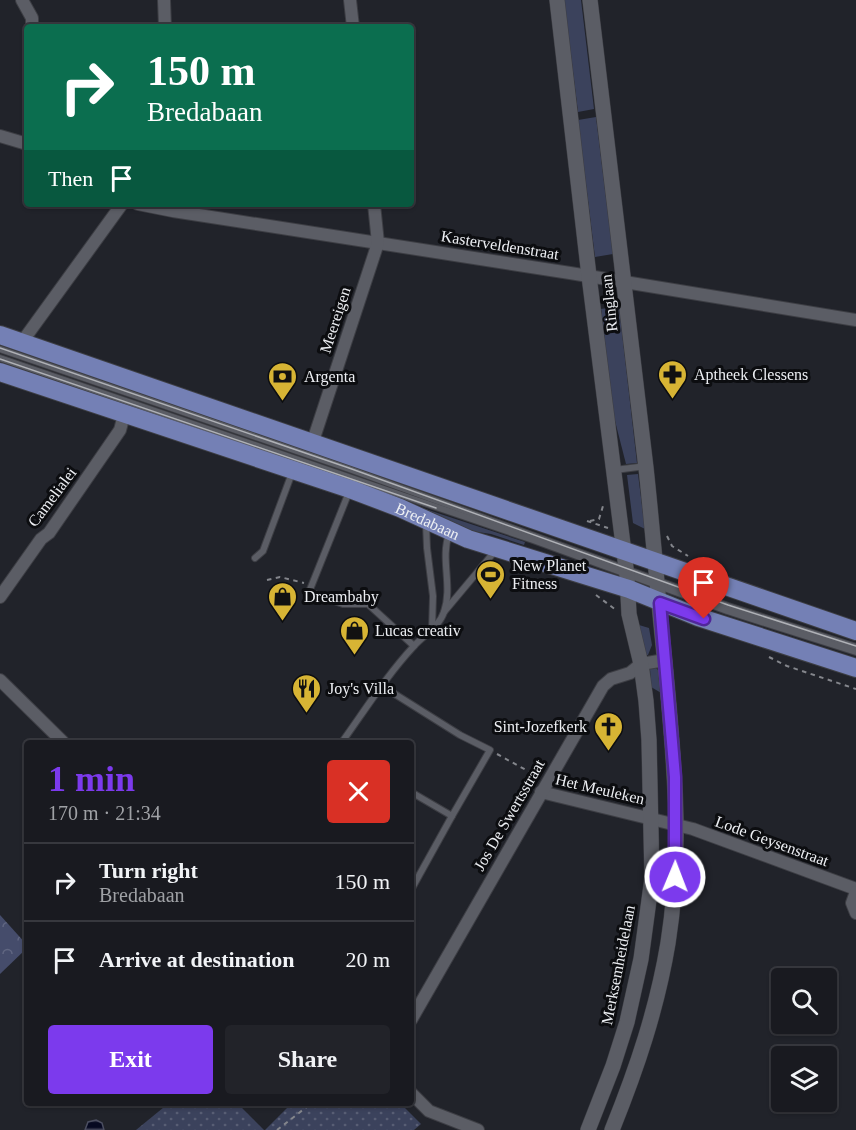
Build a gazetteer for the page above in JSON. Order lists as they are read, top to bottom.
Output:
{
  "streets": {
    "main road": ["Bredabaan"],
    "street": [
      "Kasterveldenstraat",
      "Ringlaan",
      "Meereigen",
      "Camelialei",
      "Het Meuleken",
      "Jos De Swertsstraat",
      "Lode Geysenstraat",
      "Merksemheidelaan"
    ]
  },
  "crossings": [
    ["Kasterveldenstraat", "Ringlaan"],
    ["Kasterveldenstraat", "Meereigen"],
    ["Ringlaan", "Bredabaan"],
    ["Ringlaan", "Merksemheidelaan"],
    ["Meereigen", "Bredabaan"],
    ["Camelialei", "Bredabaan"],
    ["Bredabaan", "Merksemheidelaan"],
    ["Het Meuleken", "Jos De Swertsstraat"],
    ["Het Meuleken", "Lode Geysenstraat"],
    ["Het Meuleken", "Merksemheidelaan"],
    ["Jos De Swertsstraat", "Merksemheidelaan"]
  ],
  "places": {
    "pharmacy": ["Aptheek Clessens"],
    "bank": ["Argenta"],
    "sports": ["New Planet Fitness"],
    "shop": ["Dreambaby", "Lucas creativ"],
    "restaurant": ["Joy's Villa"],
    "church": ["Sint-Jozefkerk"]
  },
  "page": {
    "turn": ["150 m", "Bredabaan"],
    "then": "Then",
    "heading": ["1 min", "170 m · 21:34"],
    "list": [
      {
        "name": "Turn right",
        "note": "Bredabaan",
        "value": "150 m"
      },
      {
        "name": "Arrive at destination",
        "value": "20 m"
      }
    ],
    "buttons": ["Exit", "Share"]
  }
}
